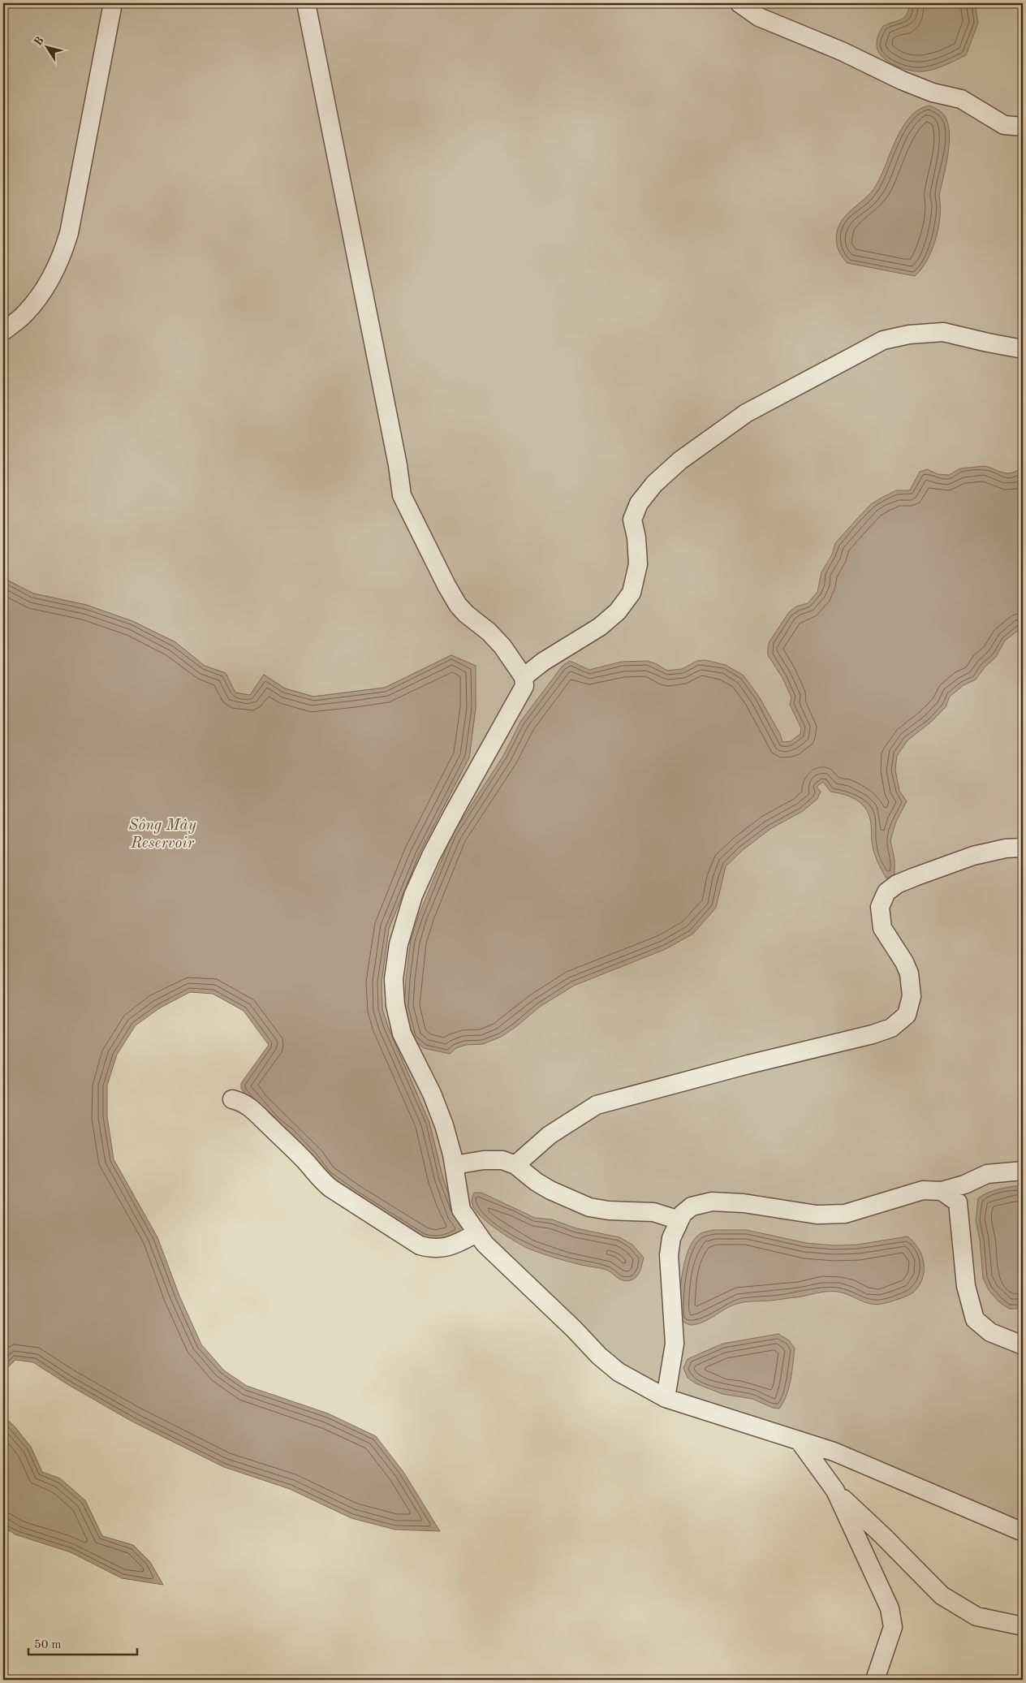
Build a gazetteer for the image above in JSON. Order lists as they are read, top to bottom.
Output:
{
  "water": ["Sông Mây Reservoir"],
  "scale_bar": "50 m",
  "north": "top left"
}
